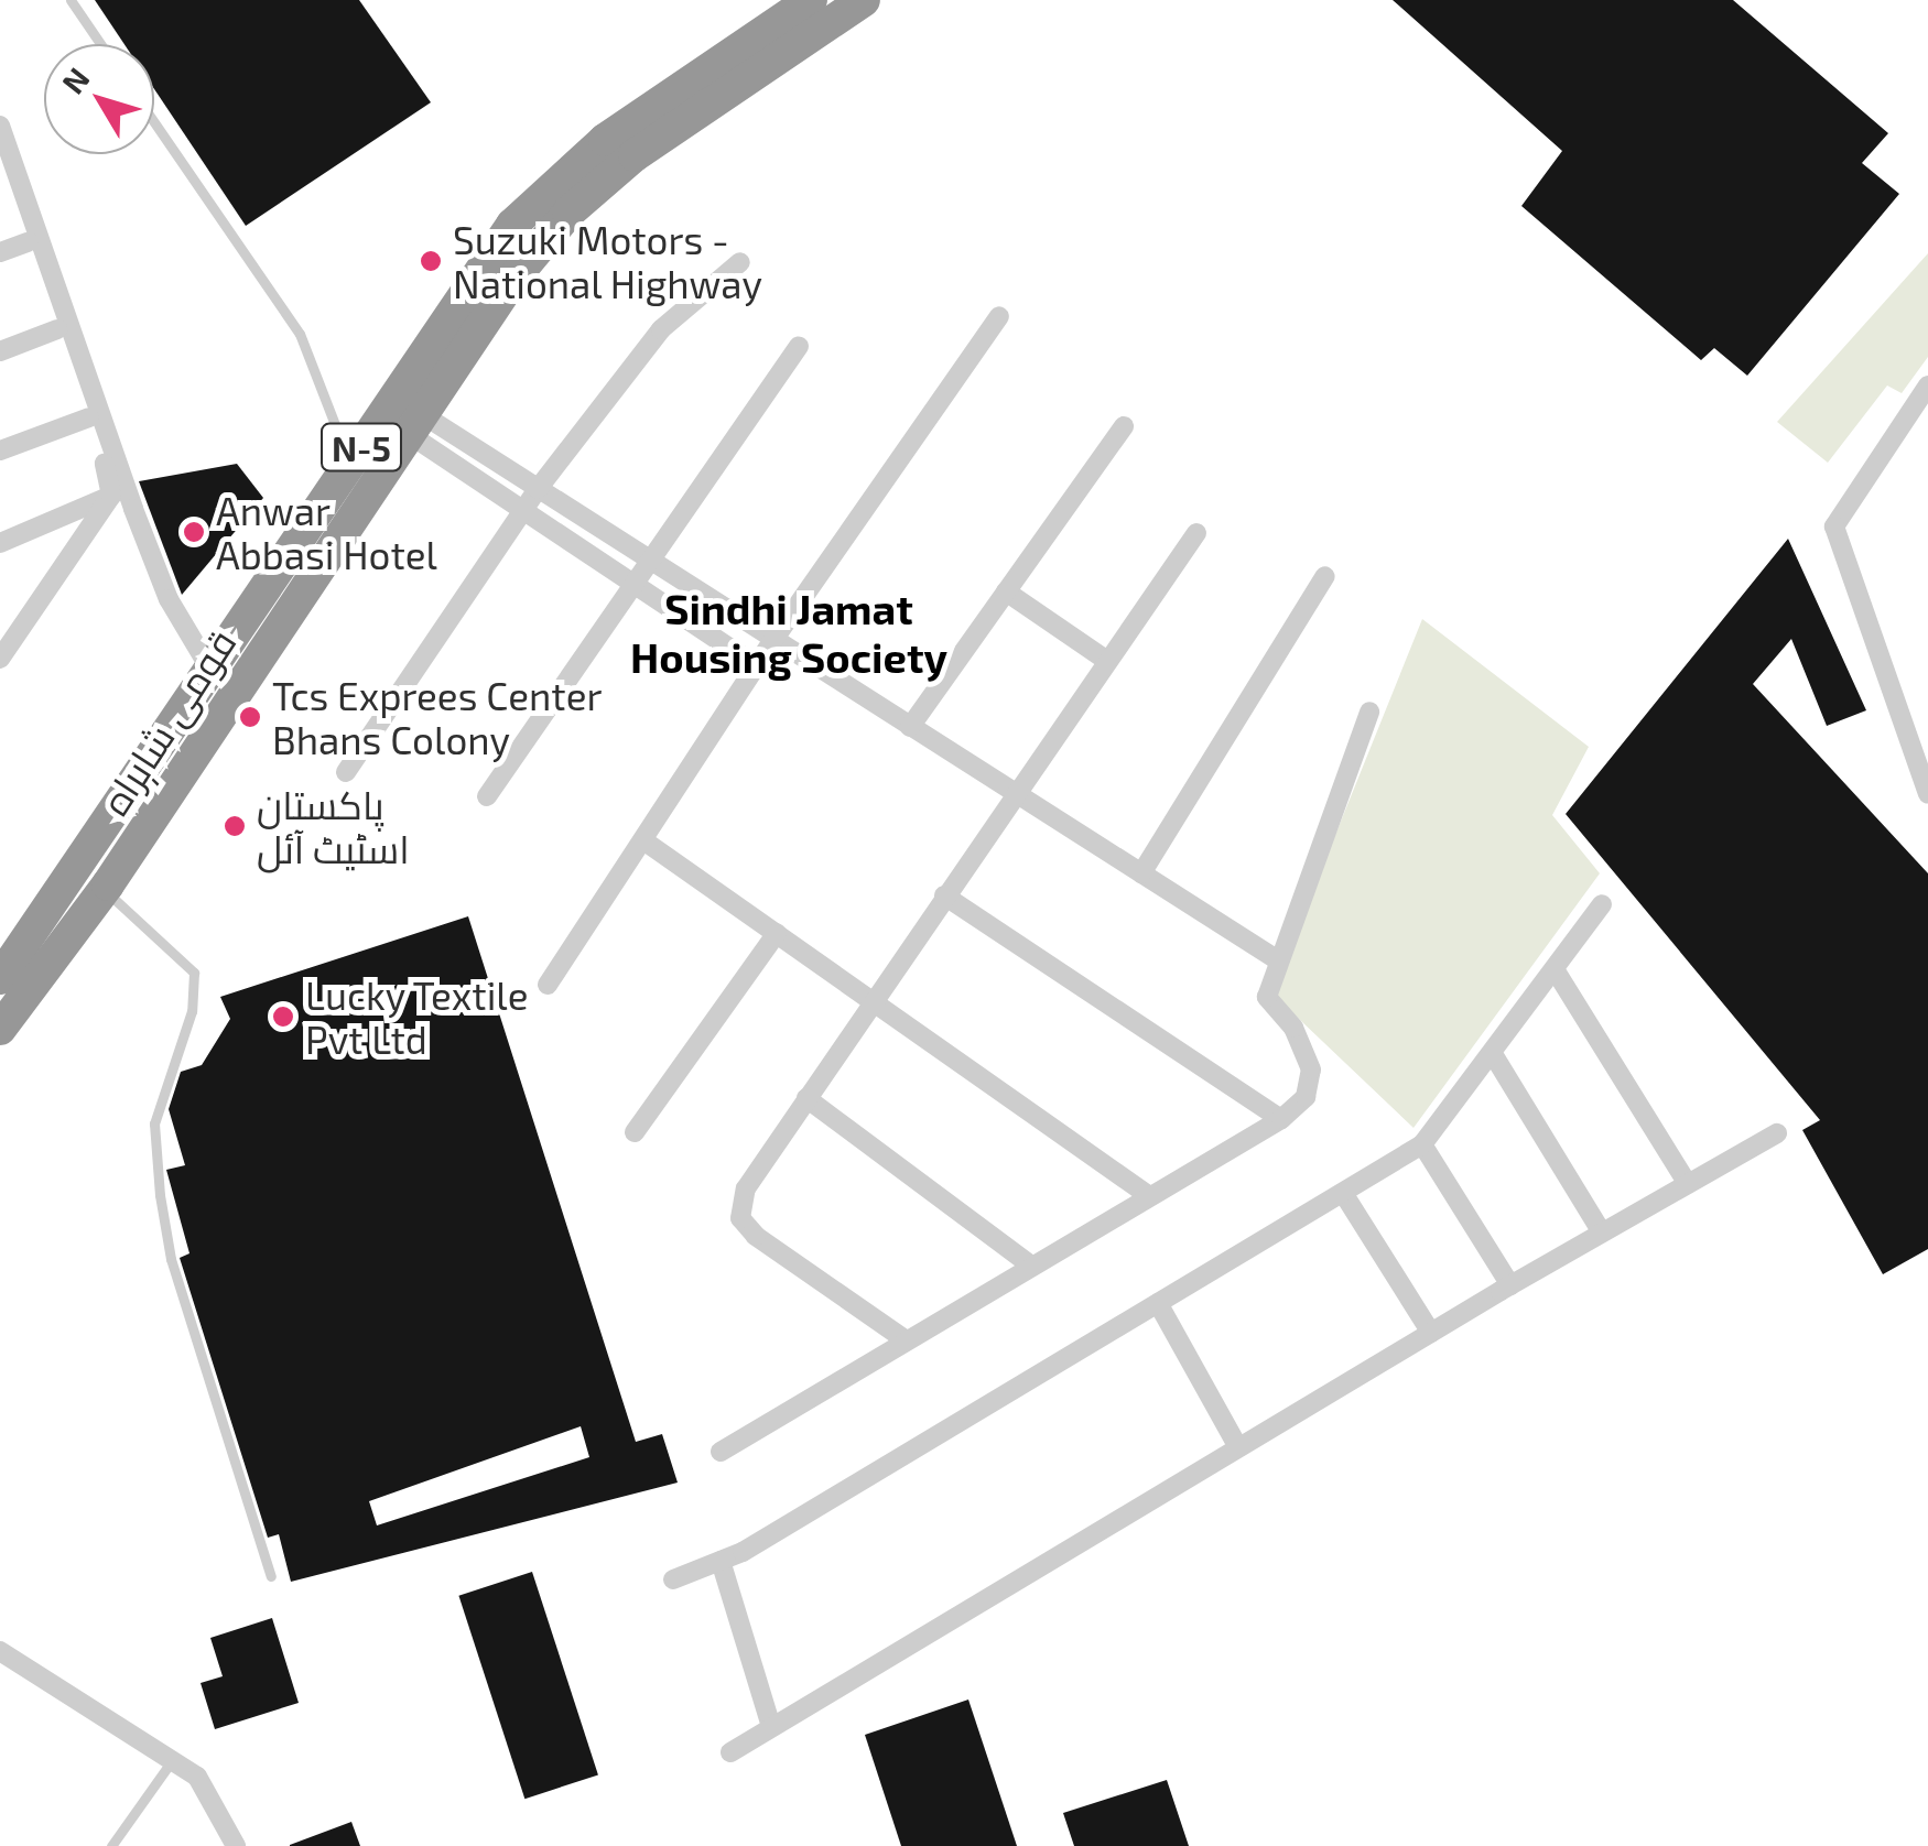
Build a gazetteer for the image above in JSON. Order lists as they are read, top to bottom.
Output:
{
  "streets": {
    "highway": ["N-5", "قومی شاہراہ"]
  },
  "districts": ["Sindhi Jamat Housing Society"],
  "places": [
    "Suzuki Motors - National Highway",
    "Anwar Abbasi Hotel",
    "Tcs Exprees Center Bhans Colony",
    "پاکستان اسٹیٹ آئل",
    "Lucky Textile Pvt Ltd"
  ],
  "north": "top left"
}
